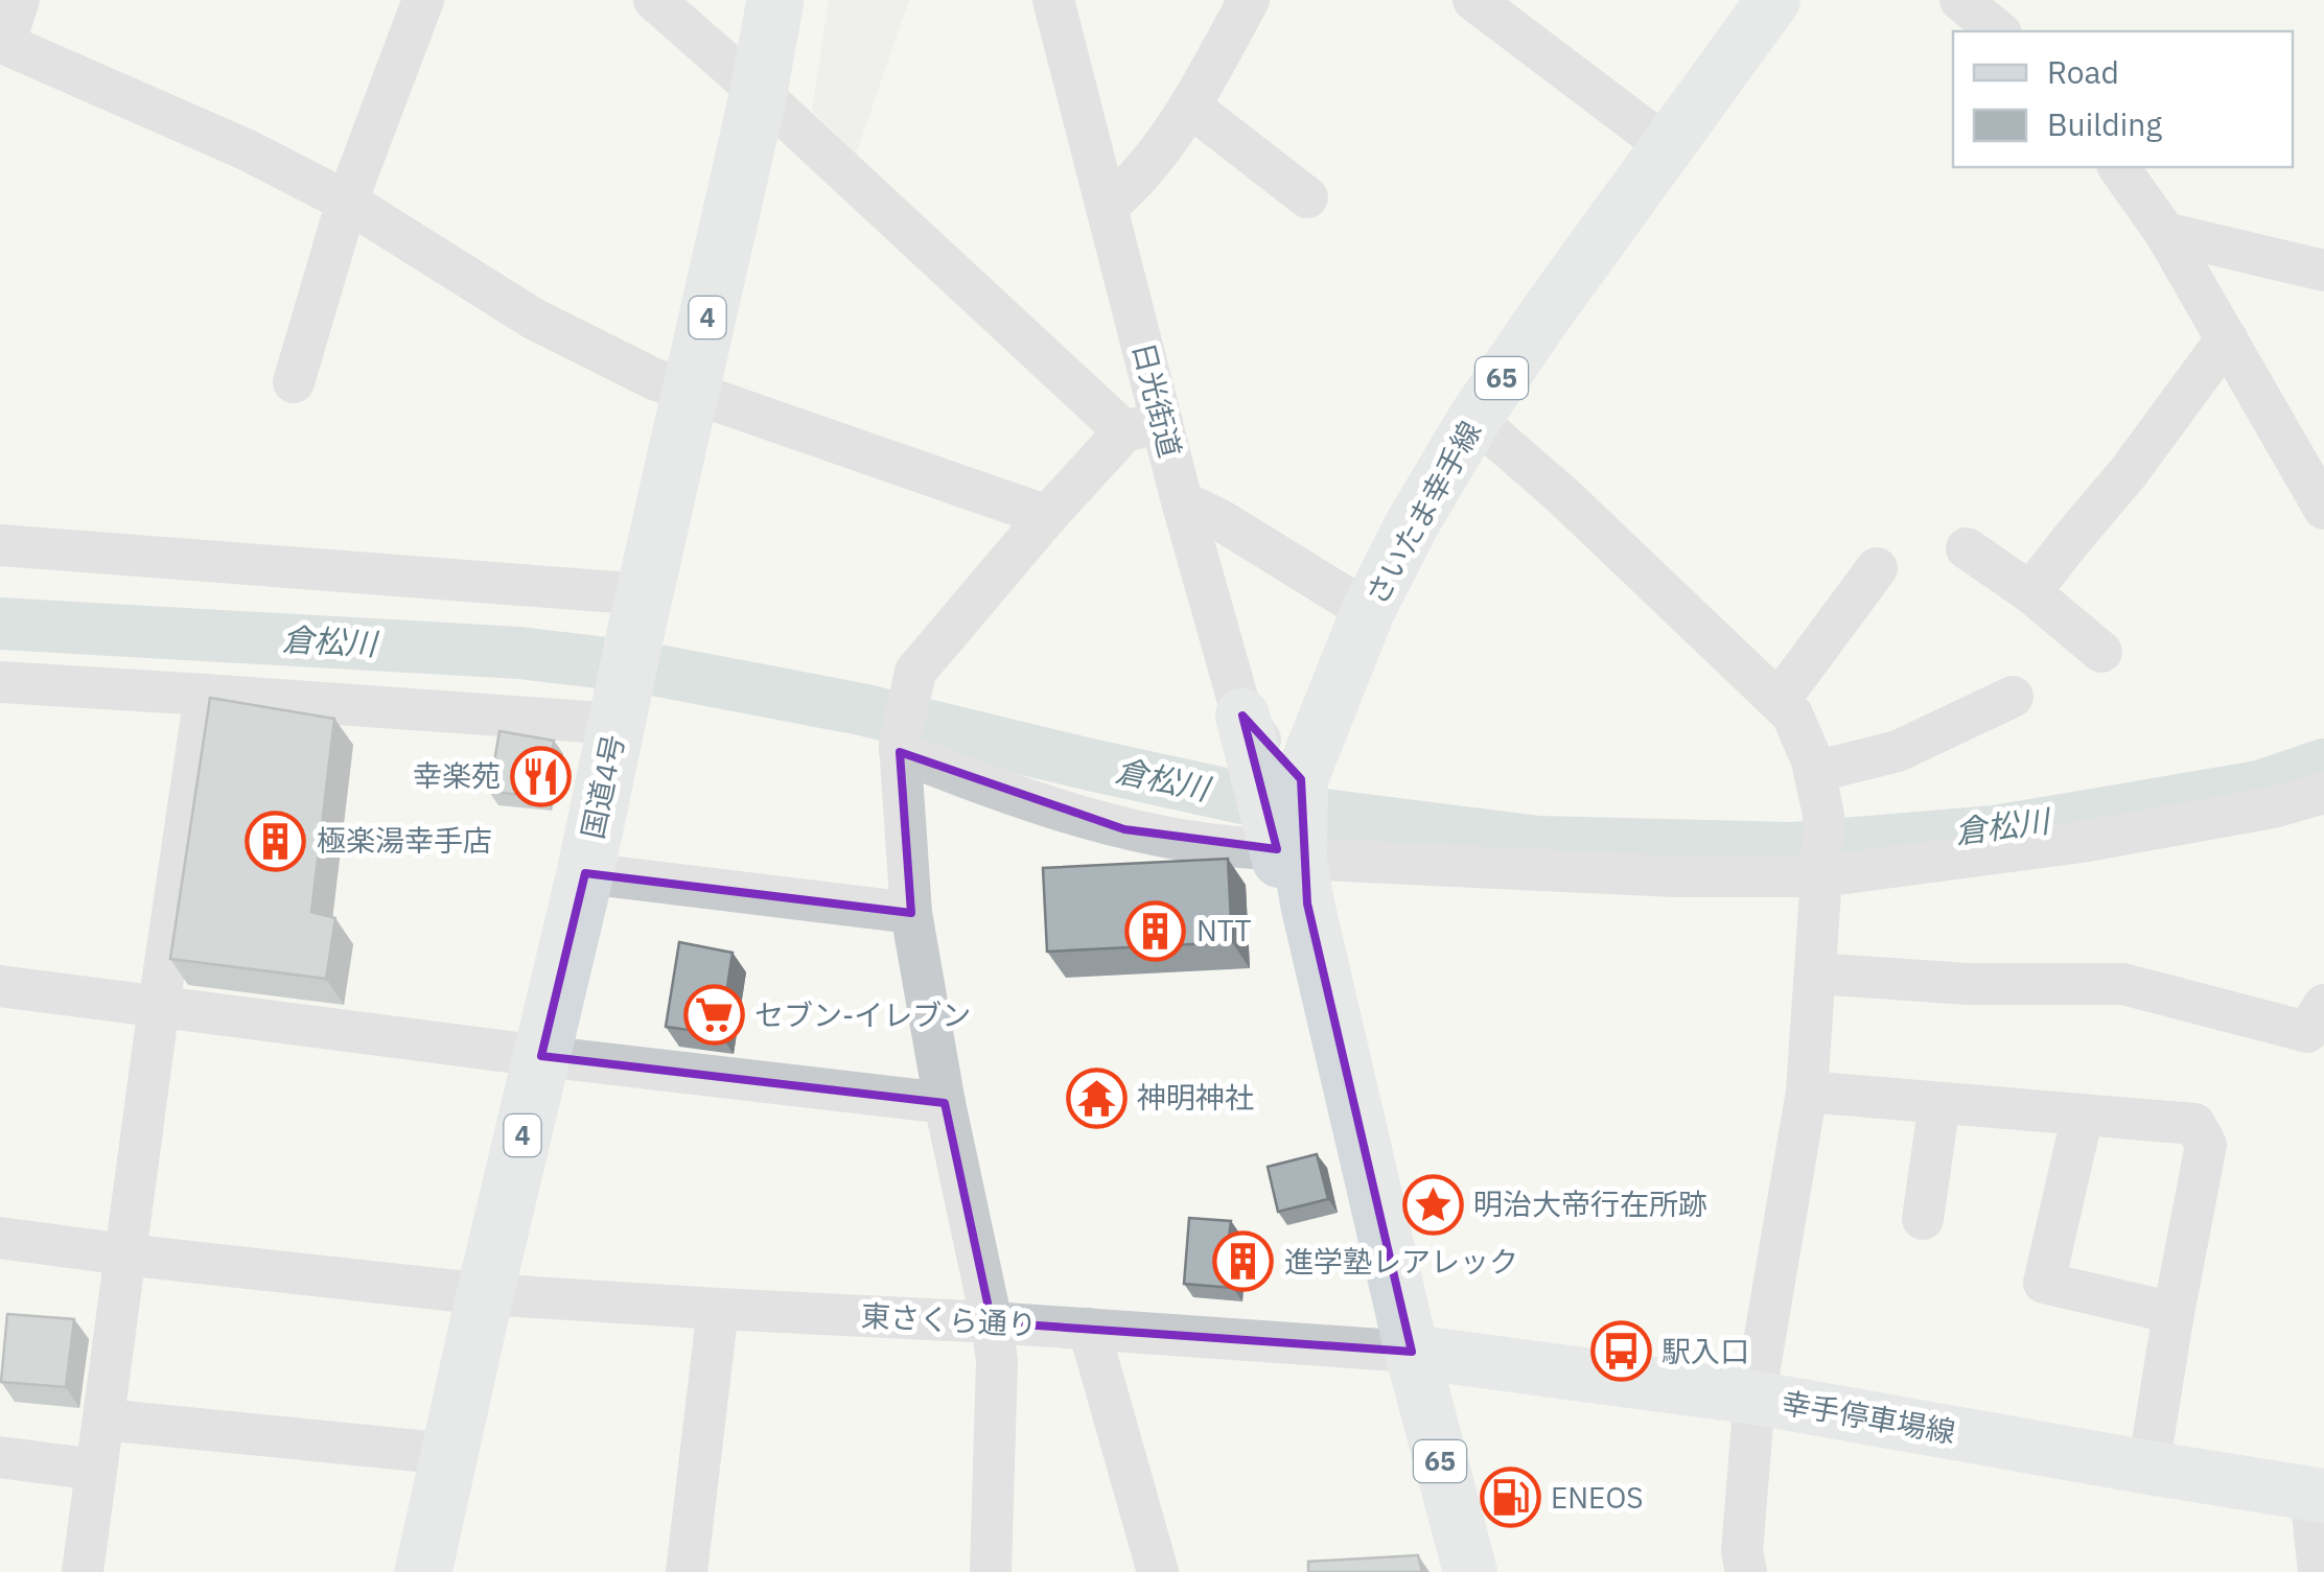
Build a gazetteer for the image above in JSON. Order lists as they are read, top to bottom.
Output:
{
  "streets": {
    "highway": ["4", "国道4号"],
    "main road": ["65", "さいたま幸手線", "幸手停車場線"],
    "street": ["日光街道", "東さくら通り"]
  },
  "crossings": [
    ["65", "さいたま幸手線"],
    ["65", "東さくら通り"],
    ["65", "幸手停車場線"],
    ["国道4号", "東さくら通り"],
    ["東さくら通り", "幸手停車場線"]
  ],
  "water": ["倉松川"],
  "places": {
    "restaurant": ["幸楽苑"],
    "building": ["極楽湯幸手店", "NTT", "進学塾レアレック"],
    "supermarket": ["セブン-イレブン"],
    "temple": ["神明神社"],
    "place": ["明治大帝行在所跡"],
    "bus stop": ["駅入口"],
    "fuel station": ["ENEOS"]
  },
  "legend": ["Road", "Building"]
}
